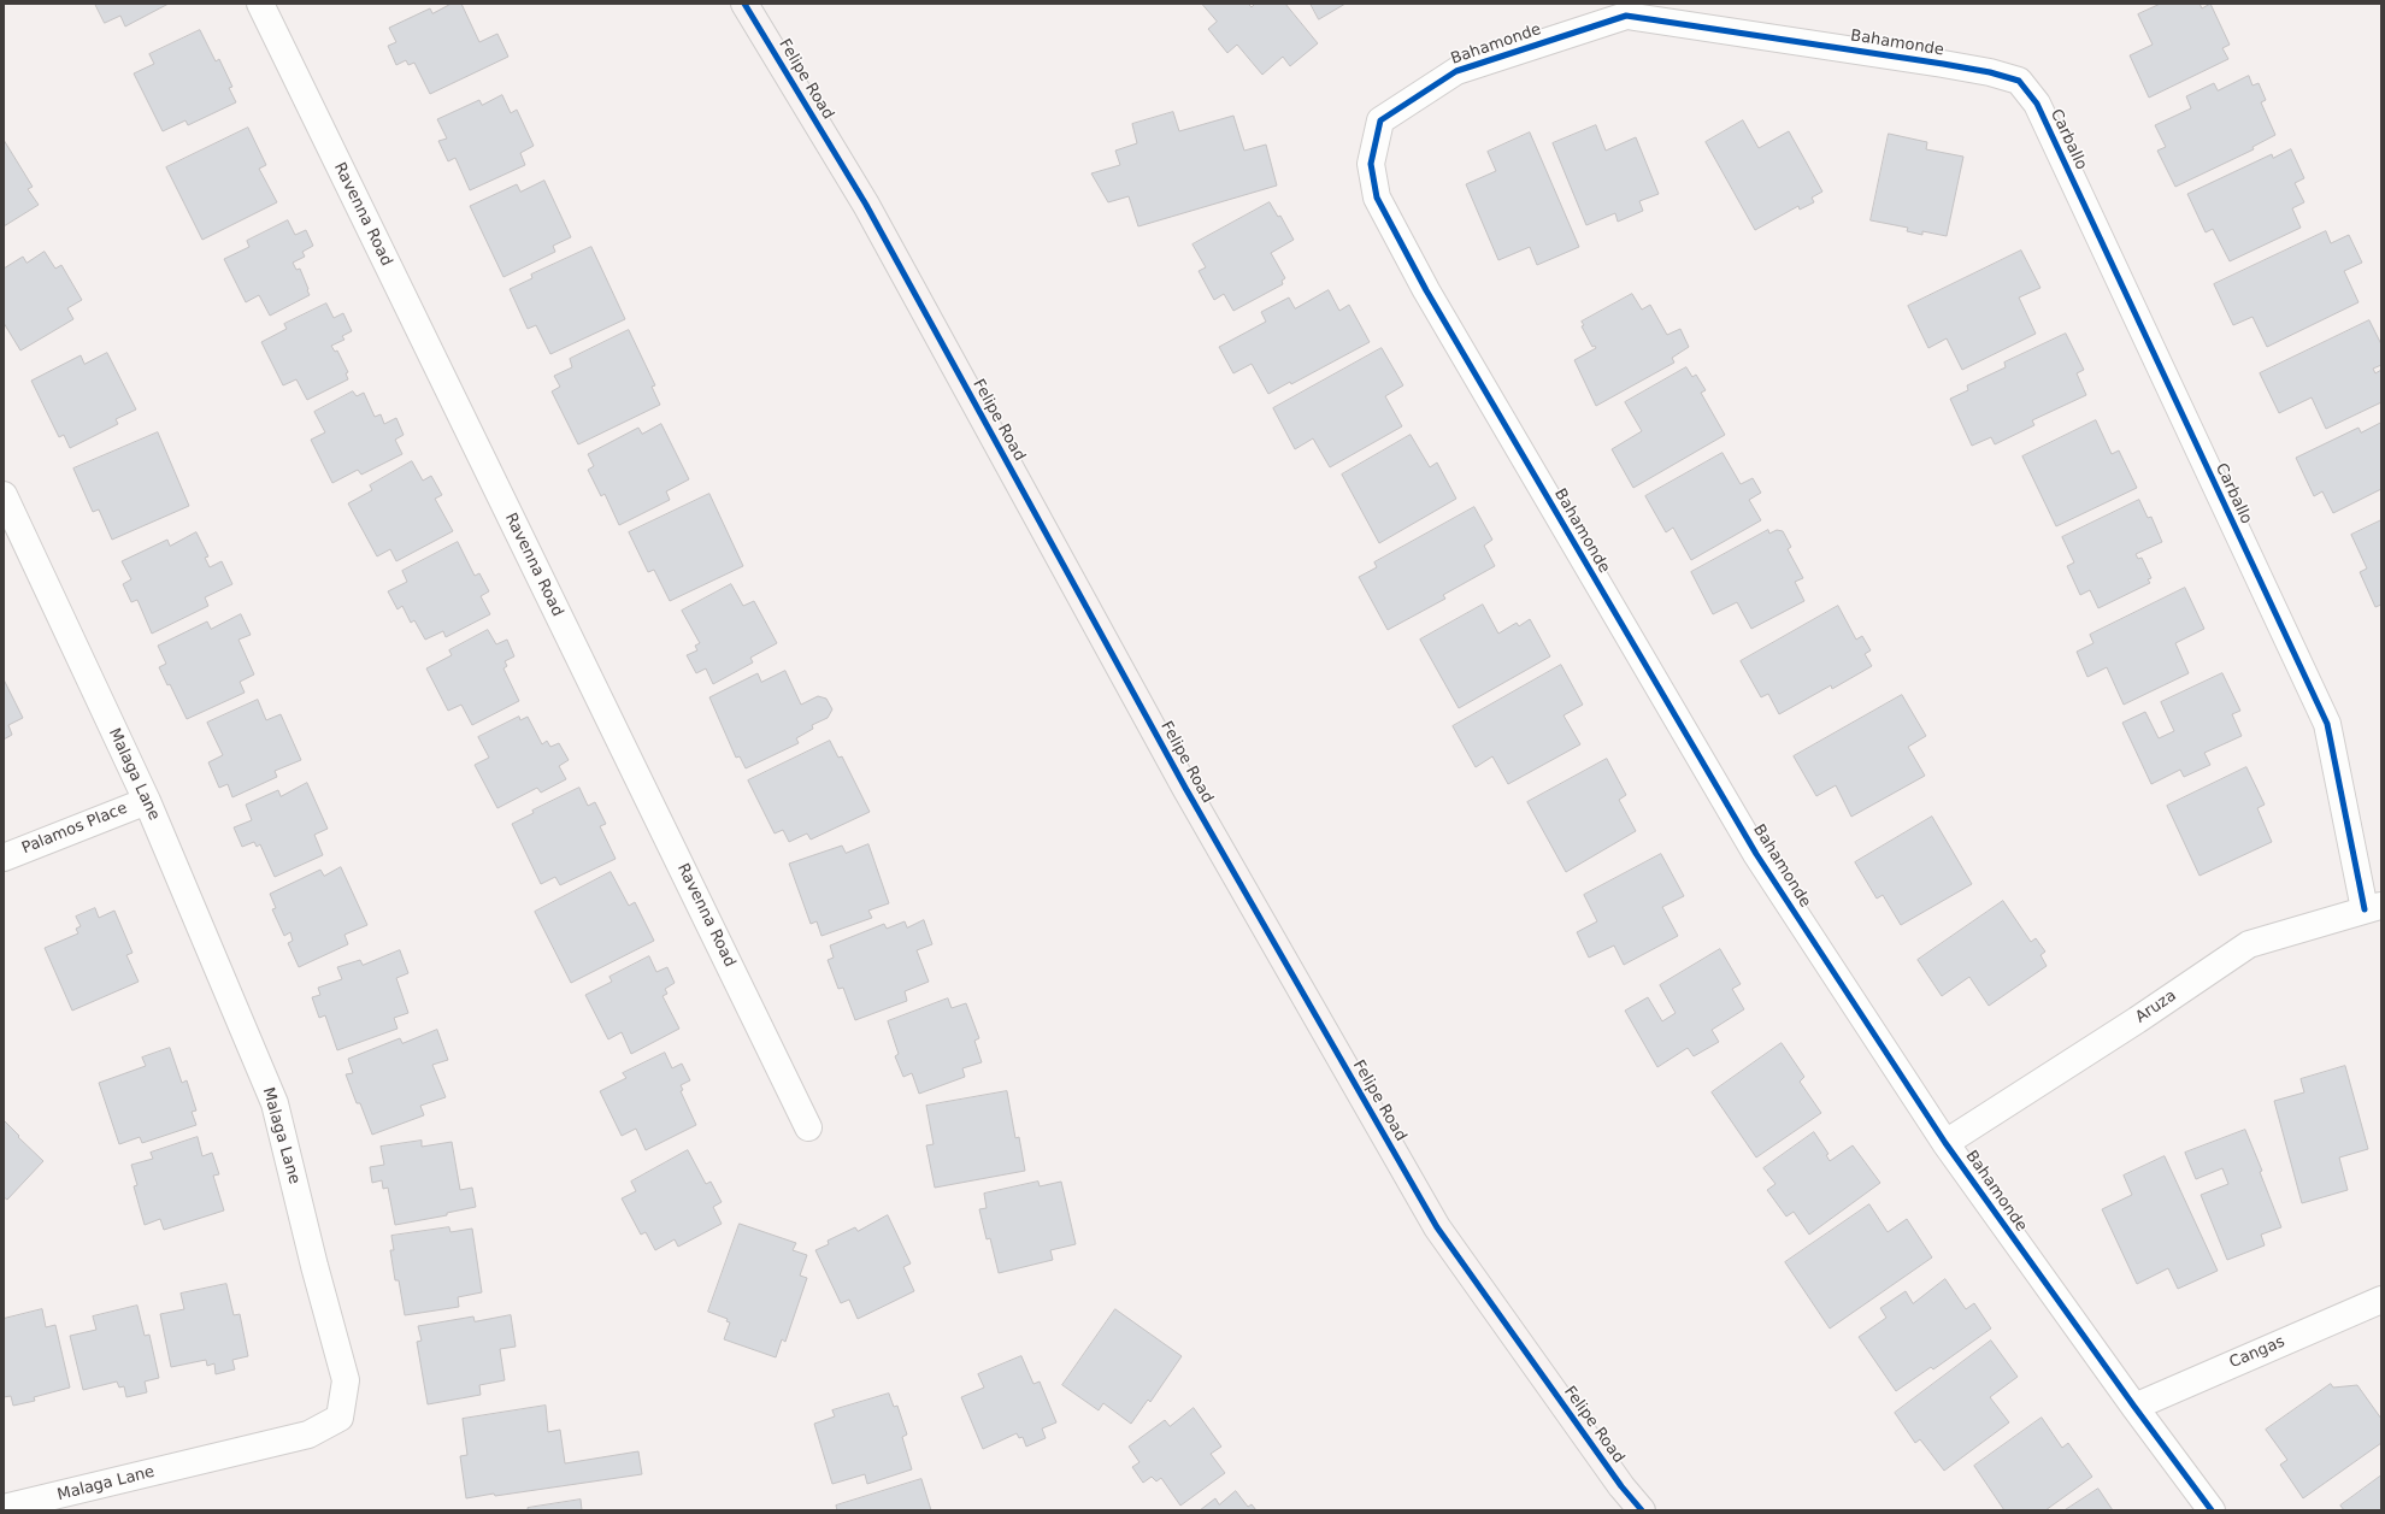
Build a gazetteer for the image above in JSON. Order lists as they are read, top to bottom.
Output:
{
  "streets": {
    "main road": ["Felipe Road"],
    "street": [
      "Bahamonde",
      "Carballo",
      "Ravenna Road",
      "Malaga Lane",
      "Palamos Place",
      "Aruza",
      "Cangas"
    ]
  },
  "crossings": [
    ["Bahamonde", "Carballo"],
    ["Bahamonde", "Aruza"],
    ["Bahamonde", "Cangas"],
    ["Carballo", "Aruza"],
    ["Malaga Lane", "Palamos Place"]
  ]
}
